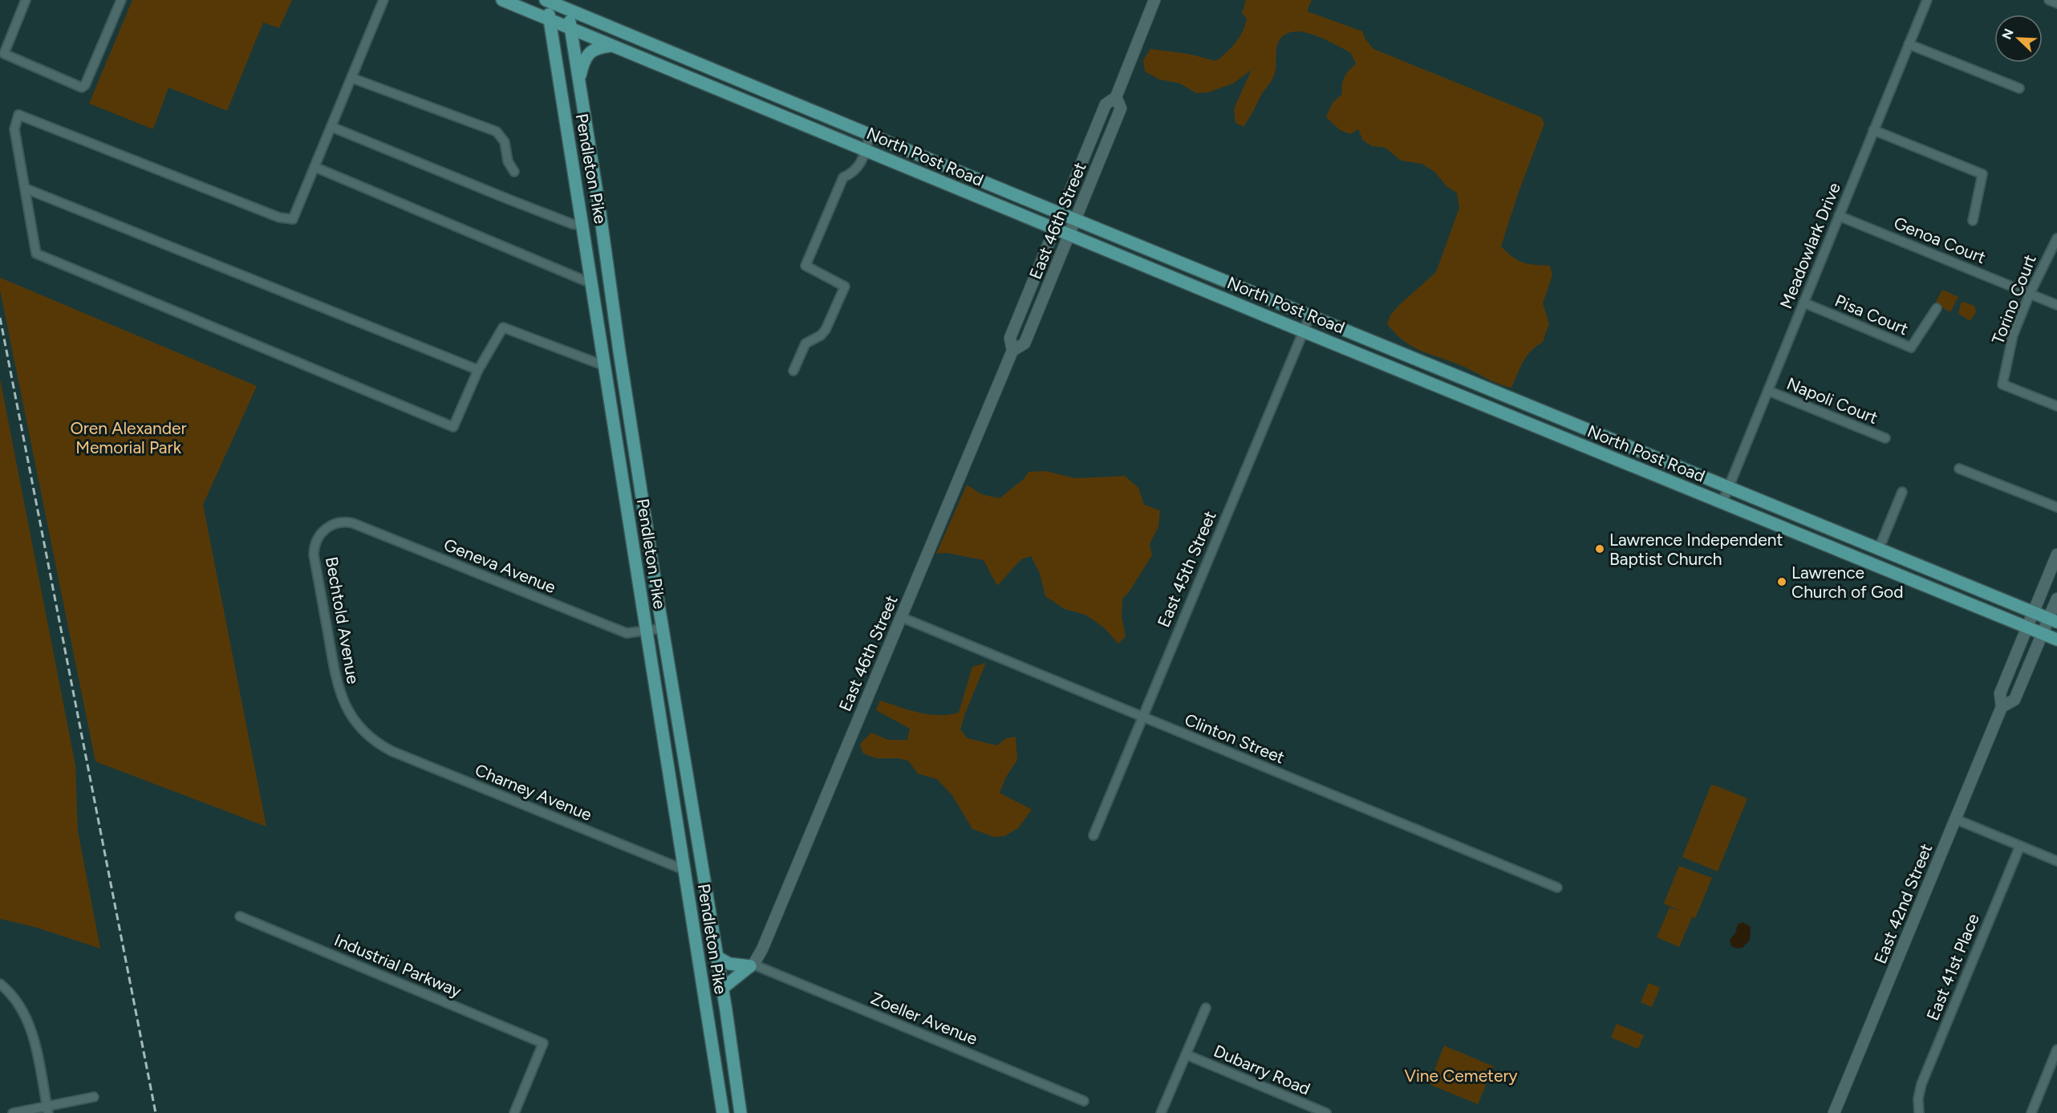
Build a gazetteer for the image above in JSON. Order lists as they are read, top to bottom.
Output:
{
  "streets": {
    "main road": ["North Post Road", "Pendleton Pike"],
    "street": [
      "East 46th Street",
      "Genoa Court",
      "Meadowlark Drive",
      "Torino Court",
      "Pisa Court",
      "Napoli Court",
      "Geneva Avenue",
      "East 45th Street",
      "Bechtold Avenue",
      "Clinton Street",
      "Charney Avenue",
      "East 42nd Street",
      "Industrial Parkway",
      "East 41st Place",
      "Zoeller Avenue",
      "Dubarry Road"
    ]
  },
  "crossings": [
    ["North Post Road", "Pendleton Pike"],
    ["North Post Road", "East 46th Street"],
    ["North Post Road", "Meadowlark Drive"],
    ["North Post Road", "East 45th Street"],
    ["North Post Road", "East 42nd Street"],
    ["Pendleton Pike", "Geneva Avenue"],
    ["Pendleton Pike", "Charney Avenue"],
    ["East 46th Street", "Clinton Street"],
    ["East 46th Street", "Zoeller Avenue"],
    ["Genoa Court", "Meadowlark Drive"],
    ["Genoa Court", "Torino Court"],
    ["Meadowlark Drive", "Pisa Court"],
    ["Meadowlark Drive", "Napoli Court"],
    ["Geneva Avenue", "Bechtold Avenue"],
    ["East 45th Street", "Clinton Street"],
    ["Bechtold Avenue", "Charney Avenue"]
  ],
  "parks": ["Oren Alexander Memorial Park", "Vine Cemetery"],
  "places": ["Lawrence Independent Baptist Church", "Lawrence Church of God"],
  "north": "top left"
}
